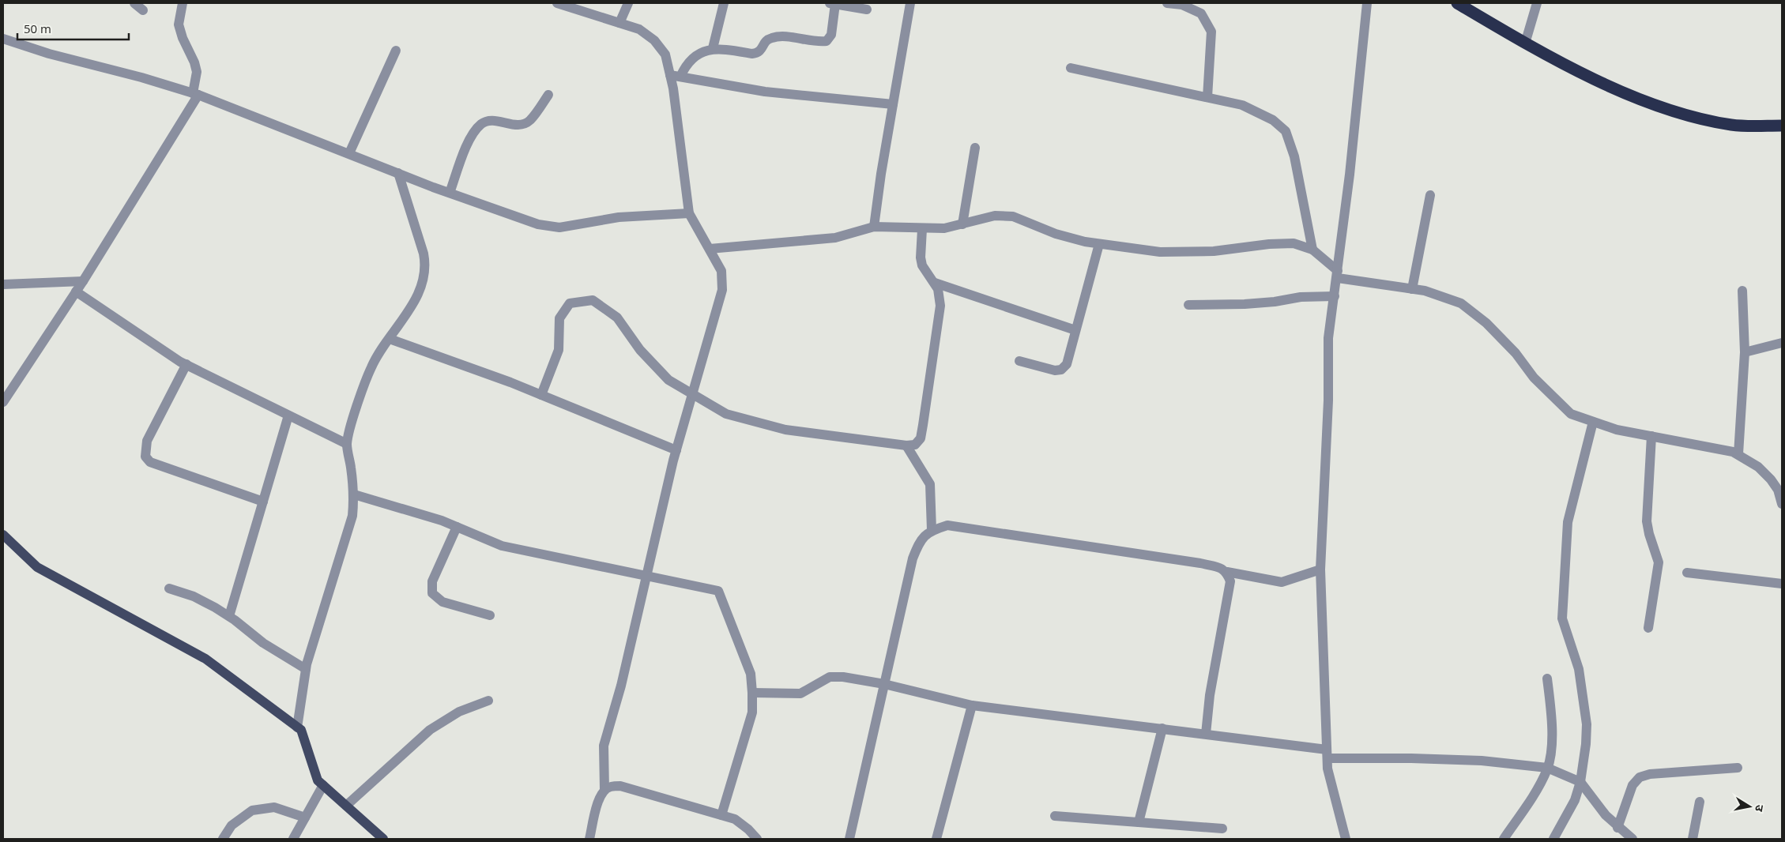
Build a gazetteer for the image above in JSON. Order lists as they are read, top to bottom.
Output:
{
  "scale_bar": "50 m",
  "north": "right"
}
